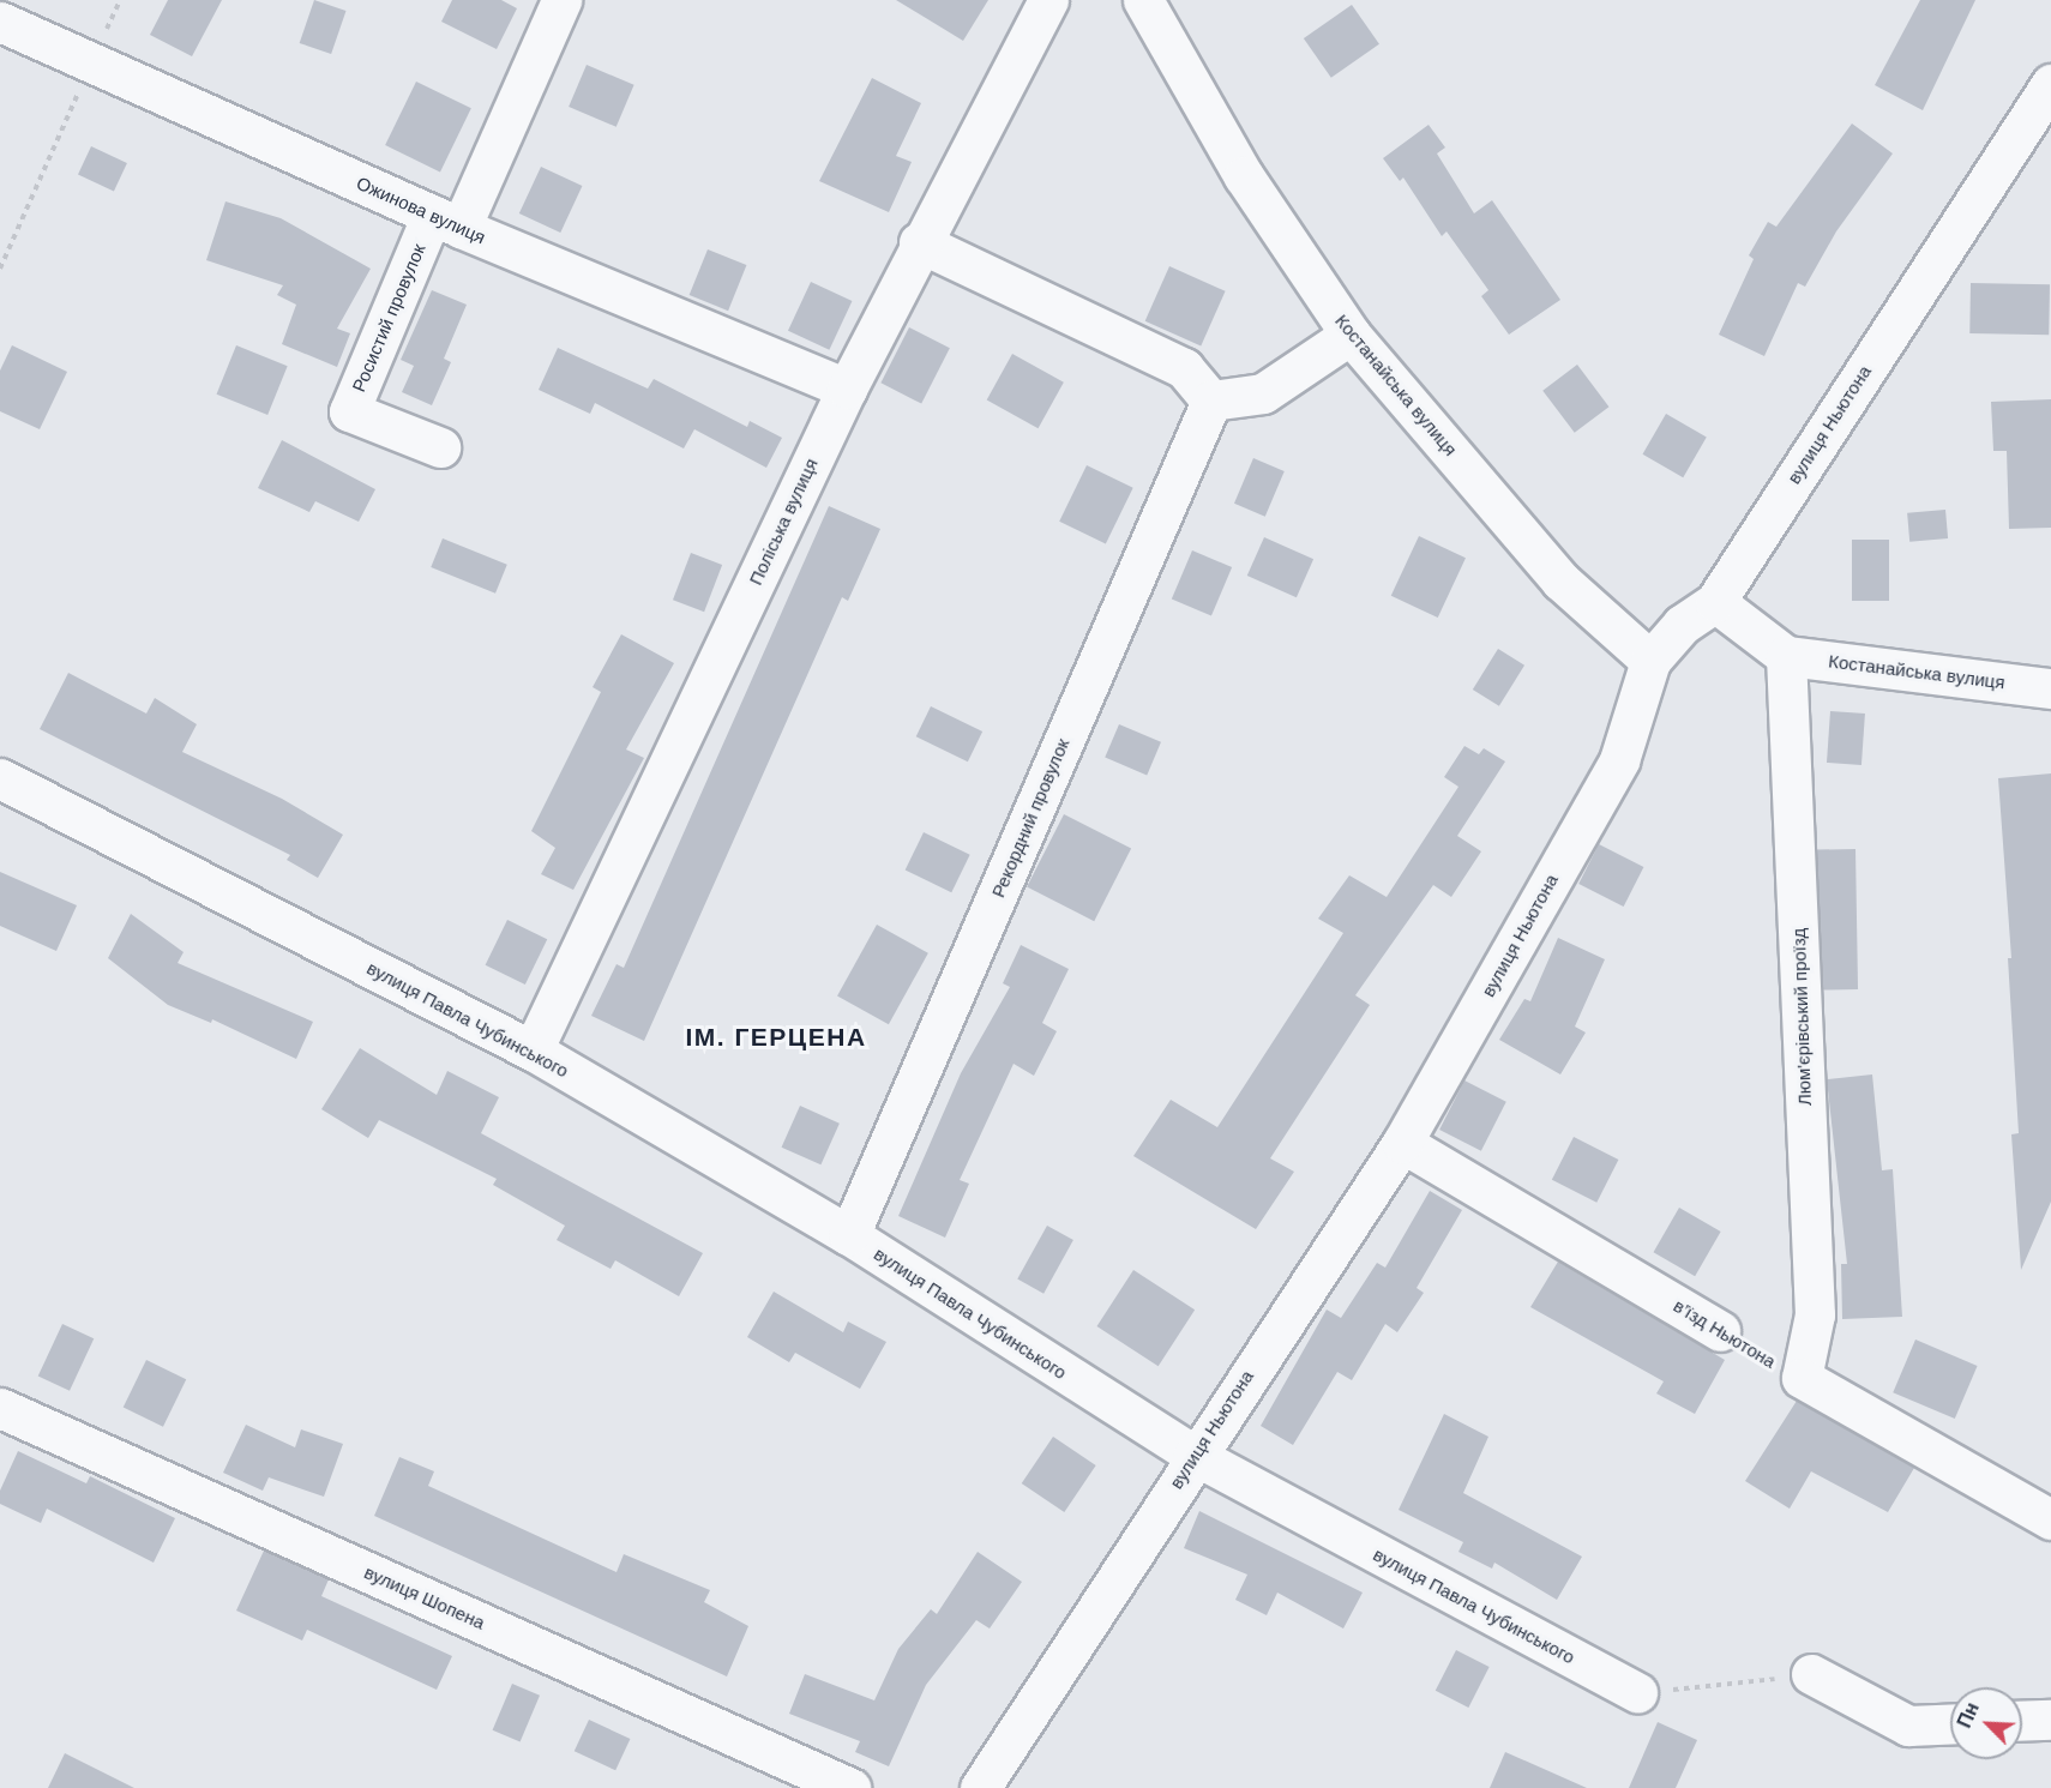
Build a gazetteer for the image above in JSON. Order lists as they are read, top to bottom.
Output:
{
  "streets": {
    "street": [
      "Ожинова вулиця",
      "Росистий провулок",
      "Костанайська вулиця",
      "вулиця Ньютона",
      "Поліська вулиця",
      "Рекордний провулок",
      "Люм'єрівський проїзд",
      "вулиця Павла Чубинського",
      "в’їзд Ньютона",
      "вулиця Шопена"
    ]
  },
  "crossings": [
    ["Ожинова вулиця", "Росистий провулок"],
    ["Ожинова вулиця", "Поліська вулиця"],
    ["Костанайська вулиця", "вулиця Ньютона"],
    ["Костанайська вулиця", "Люм'єрівський проїзд"],
    ["вулиця Ньютона", "вулиця Павла Чубинського"],
    ["вулиця Ньютона", "в’їзд Ньютона"],
    ["Поліська вулиця", "вулиця Павла Чубинського"],
    ["Рекордний провулок", "вулиця Павла Чубинського"],
    ["Люм'єрівський проїзд", "в’їзд Ньютона"]
  ],
  "districts": ["ІМ. ГЕРЦЕНА"],
  "north": "top left"
}
